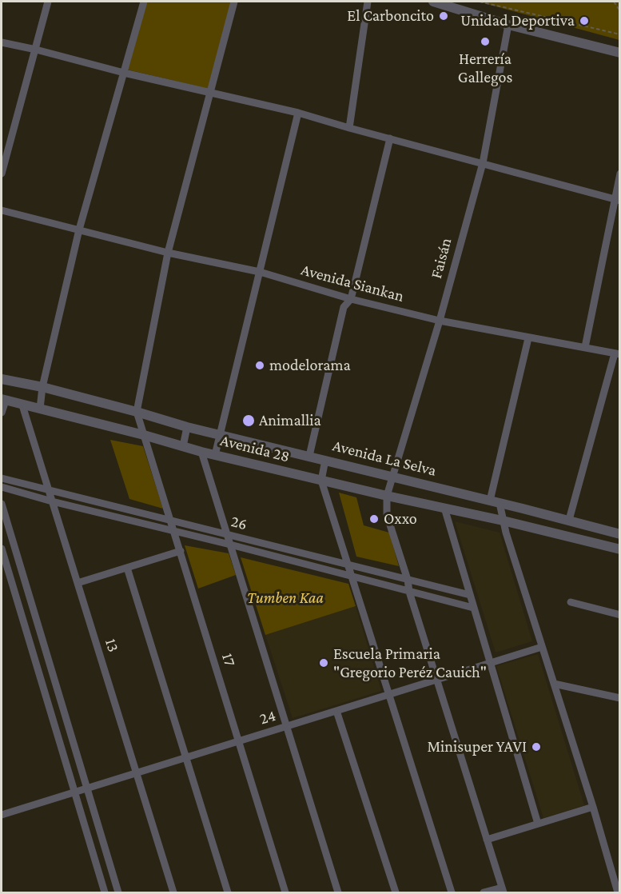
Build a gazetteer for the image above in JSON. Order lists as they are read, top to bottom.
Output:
{
  "streets": {
    "street": [
      "Faisán",
      "Avenida Siankan",
      "Avenida 28",
      "Avenida La Selva",
      "26",
      "13",
      "17",
      "24"
    ]
  },
  "crossings": [
    ["Faisán", "Avenida Siankan"],
    ["Faisán", "Avenida 28"],
    ["Faisán", "Avenida La Selva"],
    ["Avenida 28", "13"],
    ["Avenida 28", "17"],
    ["Avenida La Selva", "17"],
    ["26", "13"],
    ["26", "17"],
    ["13", "24"],
    ["17", "24"]
  ],
  "parks": ["Tumben Kaa"],
  "places": [
    "El Carboncito",
    "Unidad Deportiva",
    "Herrería Gallegos",
    "modelorama",
    "Animallia",
    "Oxxo",
    "Escuela Primaria \"Gregorio Peréz Cauich\"",
    "Minisuper YAVI"
  ]
}
